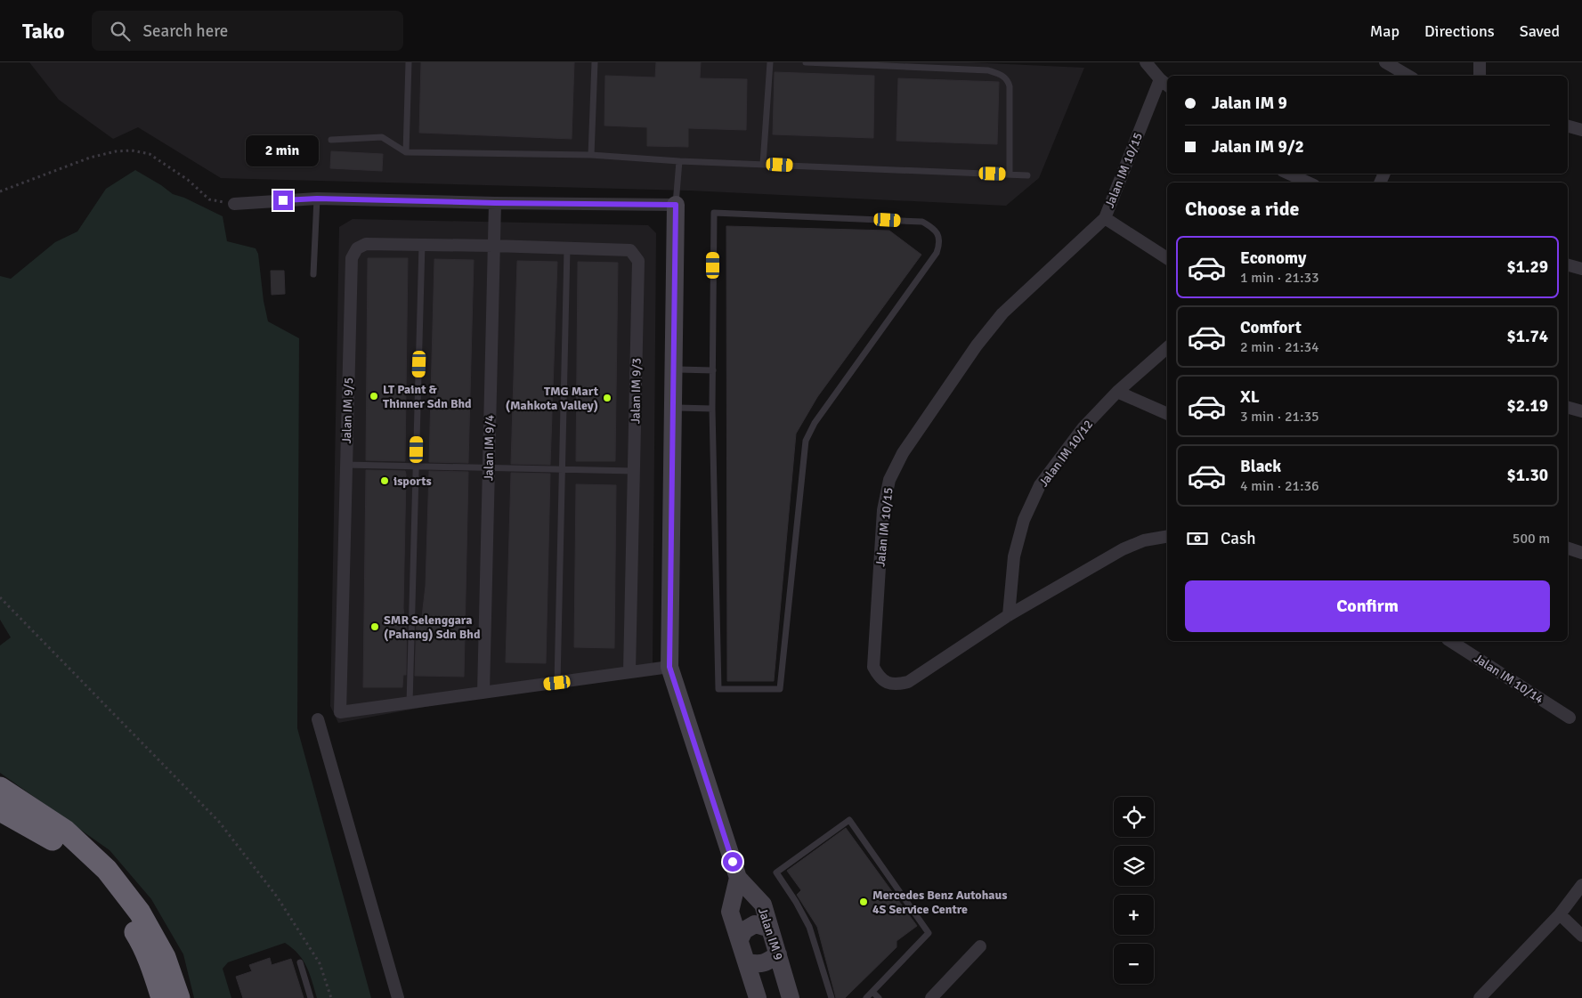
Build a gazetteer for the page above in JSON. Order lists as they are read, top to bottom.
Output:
{
  "streets": {
    "street": [
      "Jalan IM 10/15",
      "Jalan IM 9/3",
      "Jalan IM 9/5",
      "Jalan IM 9/4",
      "Jalan IM 10/12",
      "Jalan IM 10/14",
      "Jalan IM 9"
    ]
  },
  "crossings": [
    ["Jalan IM 10/15", "Jalan IM 10/12"],
    ["Jalan IM 9/3", "Jalan IM 9/5"],
    ["Jalan IM 9/3", "Jalan IM 9/4"],
    ["Jalan IM 9/5", "Jalan IM 9/4"]
  ],
  "places": [
    "LT Paint & Thinner Sdn Bhd",
    "TMG Mart (Mahkota Valley)",
    "isports",
    "SMR Selenggara (Pahang) Sdn Bhd",
    "Mercedes Benz Autohaus 4S Service Centre"
  ],
  "page": {
    "header": "Tako",
    "search": "Search here",
    "nav": ["Map", "Directions", "Saved"],
    "banner": ["Jalan IM 9", "Jalan IM 9/2"],
    "bubble": "2 min",
    "heading": "Choose a ride",
    "list": [
      {
        "name": "Economy",
        "note": "1 min · 21:33",
        "value": "$1.29"
      },
      {
        "name": "Comfort",
        "note": "2 min · 21:34",
        "value": "$1.74"
      },
      {
        "name": "XL",
        "note": "3 min · 21:35",
        "value": "$2.19"
      },
      {
        "name": "Black",
        "note": "4 min · 21:36",
        "value": "$1.30"
      }
    ],
    "pay": ["Cash", "500 m"],
    "buttons": "Confirm",
    "map_buttons": ["+", "−"]
  }
}
